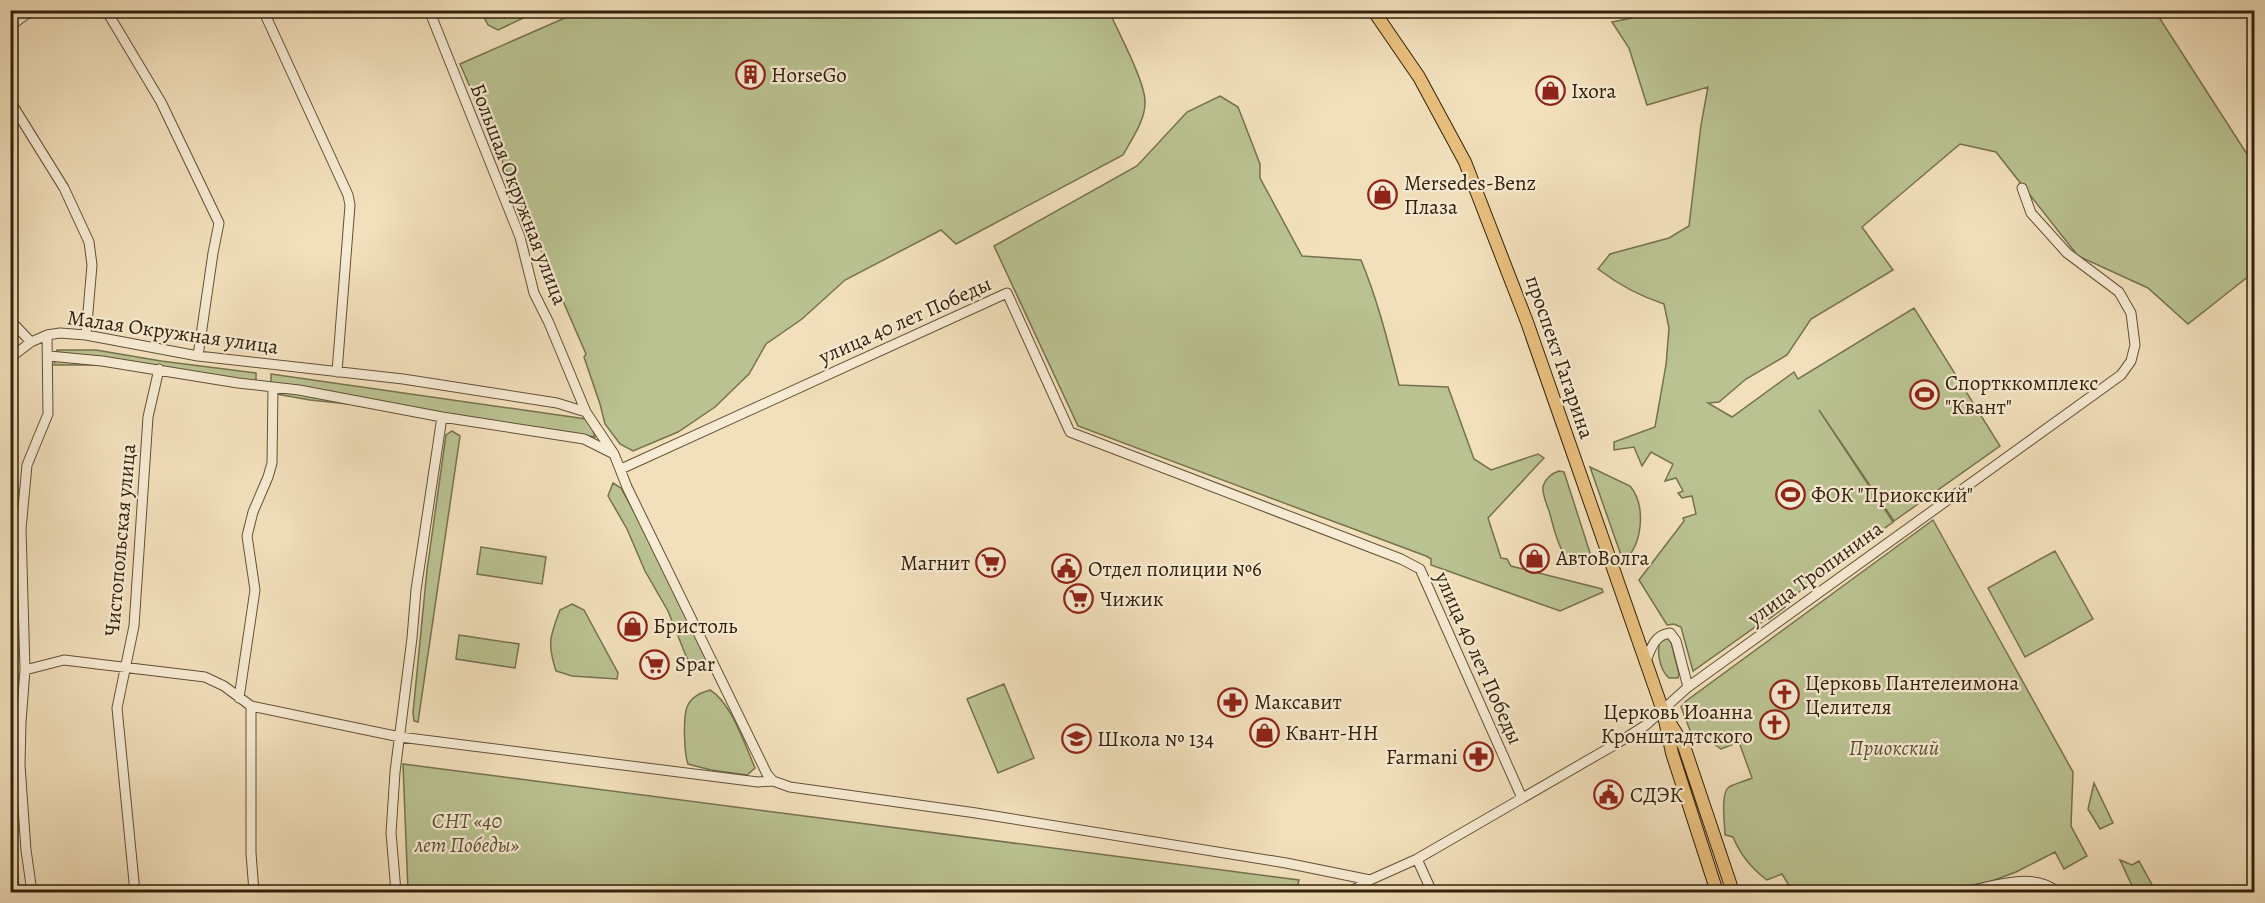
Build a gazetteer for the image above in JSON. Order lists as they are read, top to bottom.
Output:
{
  "streets": {
    "main road": ["проспект Гагарина"],
    "street": [
      "Большая Окружная улица",
      "улица 40 лет Победы",
      "Малая Окружная улица",
      "Чистопольская улица",
      "улица Тропинина"
    ]
  },
  "crossings": [
    ["Большая Окружная улица", "улица 40 лет Победы"],
    ["Большая Окружная улица", "Малая Окружная улица"],
    ["улица 40 лет Победы", "улица Тропинина"],
    ["проспект Гагарина", "улица Тропинина"]
  ],
  "parks": ["Приокский", "СНТ «40 лет Победы»"],
  "places": {
    "building": ["HorseGo"],
    "shop": [
      "Ixora",
      "Mersedes-Benz Плаза",
      "АвтоВолга",
      "Бристоль",
      "Квант-НН"
    ],
    "sports": ["Спортккомплекс \"Квант\"", "ФОК \"Приокский\""],
    "supermarket": ["Магнит", "Чижик", "Spar"],
    "public building": ["Отдел полиции №6", "СДЭК"],
    "church": ["Церковь Пантелеимона Целителя", "Церковь Иоанна Кронштадтского"],
    "pharmacy": ["Максавит", "Farmani"],
    "school or university": ["Школа № 134"]
  }
}
